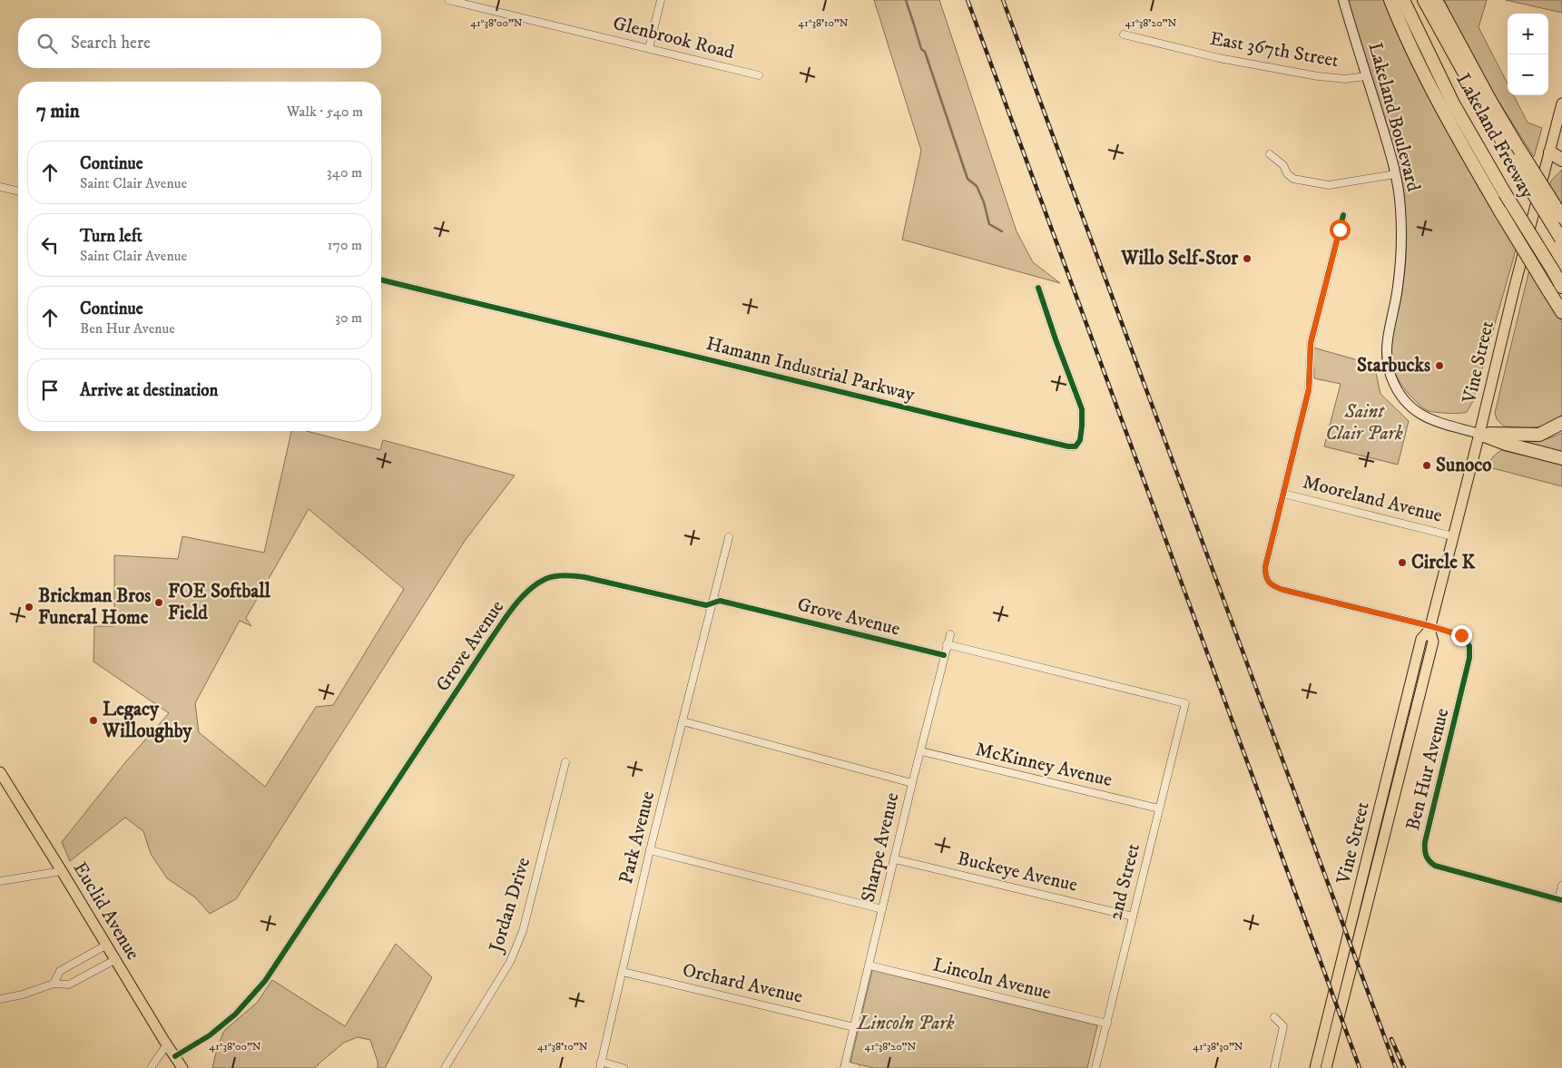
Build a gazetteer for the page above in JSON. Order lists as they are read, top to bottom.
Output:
{
  "streets": {
    "highway": ["Lakeland Freeway"],
    "main road": ["Vine Street", "Euclid Avenue"],
    "street": [
      "Glenbrook Road",
      "East 367th Street",
      "Lakeland Boulevard",
      "Hamann Industrial Parkway",
      "Mooreland Avenue",
      "Grove Avenue",
      "McKinney Avenue",
      "Ben Hur Avenue",
      "Park Avenue",
      "Sharpe Avenue",
      "Buckeye Avenue",
      "2nd Street",
      "Jordan Drive",
      "Lincoln Avenue",
      "Orchard Avenue"
    ]
  },
  "crossings": [
    ["East 367th Street", "Lakeland Boulevard"],
    ["Lakeland Boulevard", "Vine Street"],
    ["Vine Street", "Mooreland Avenue"],
    ["Vine Street", "Ben Hur Avenue"],
    ["Grove Avenue", "Park Avenue"],
    ["Grove Avenue", "Sharpe Avenue"],
    ["Grove Avenue", "Euclid Avenue"],
    ["McKinney Avenue", "Sharpe Avenue"],
    ["McKinney Avenue", "2nd Street"],
    ["Park Avenue", "Orchard Avenue"],
    ["Sharpe Avenue", "Buckeye Avenue"],
    ["Sharpe Avenue", "2nd Street"],
    ["Sharpe Avenue", "Lincoln Avenue"],
    ["Sharpe Avenue", "Orchard Avenue"],
    ["Buckeye Avenue", "2nd Street"],
    ["2nd Street", "Lincoln Avenue"]
  ],
  "parks": ["Saint Clair Park", "Lincoln Park"],
  "places": [
    "Willo Self-Stor",
    "Starbucks",
    "Sunoco",
    "Circle K",
    "FOE Softball Field",
    "Brickman Bros Funeral Home",
    "Legacy Willoughby"
  ],
  "page": {
    "map_buttons": ["+", "−"],
    "search": "Search here",
    "heading": ["7 min", "Walk · 540 m"],
    "list": [
      ["Continue", "Saint Clair Avenue", "340 m"],
      ["Turn left", "Saint Clair Avenue", "170 m"],
      ["Continue", "Ben Hur Avenue", "30 m"],
      "Arrive at destination"
    ]
  },
  "coordinates": [
    "41°38'00\"N",
    "41°38'10\"N",
    "41°38'20\"N",
    "41°38'30\"N"
  ]
}
